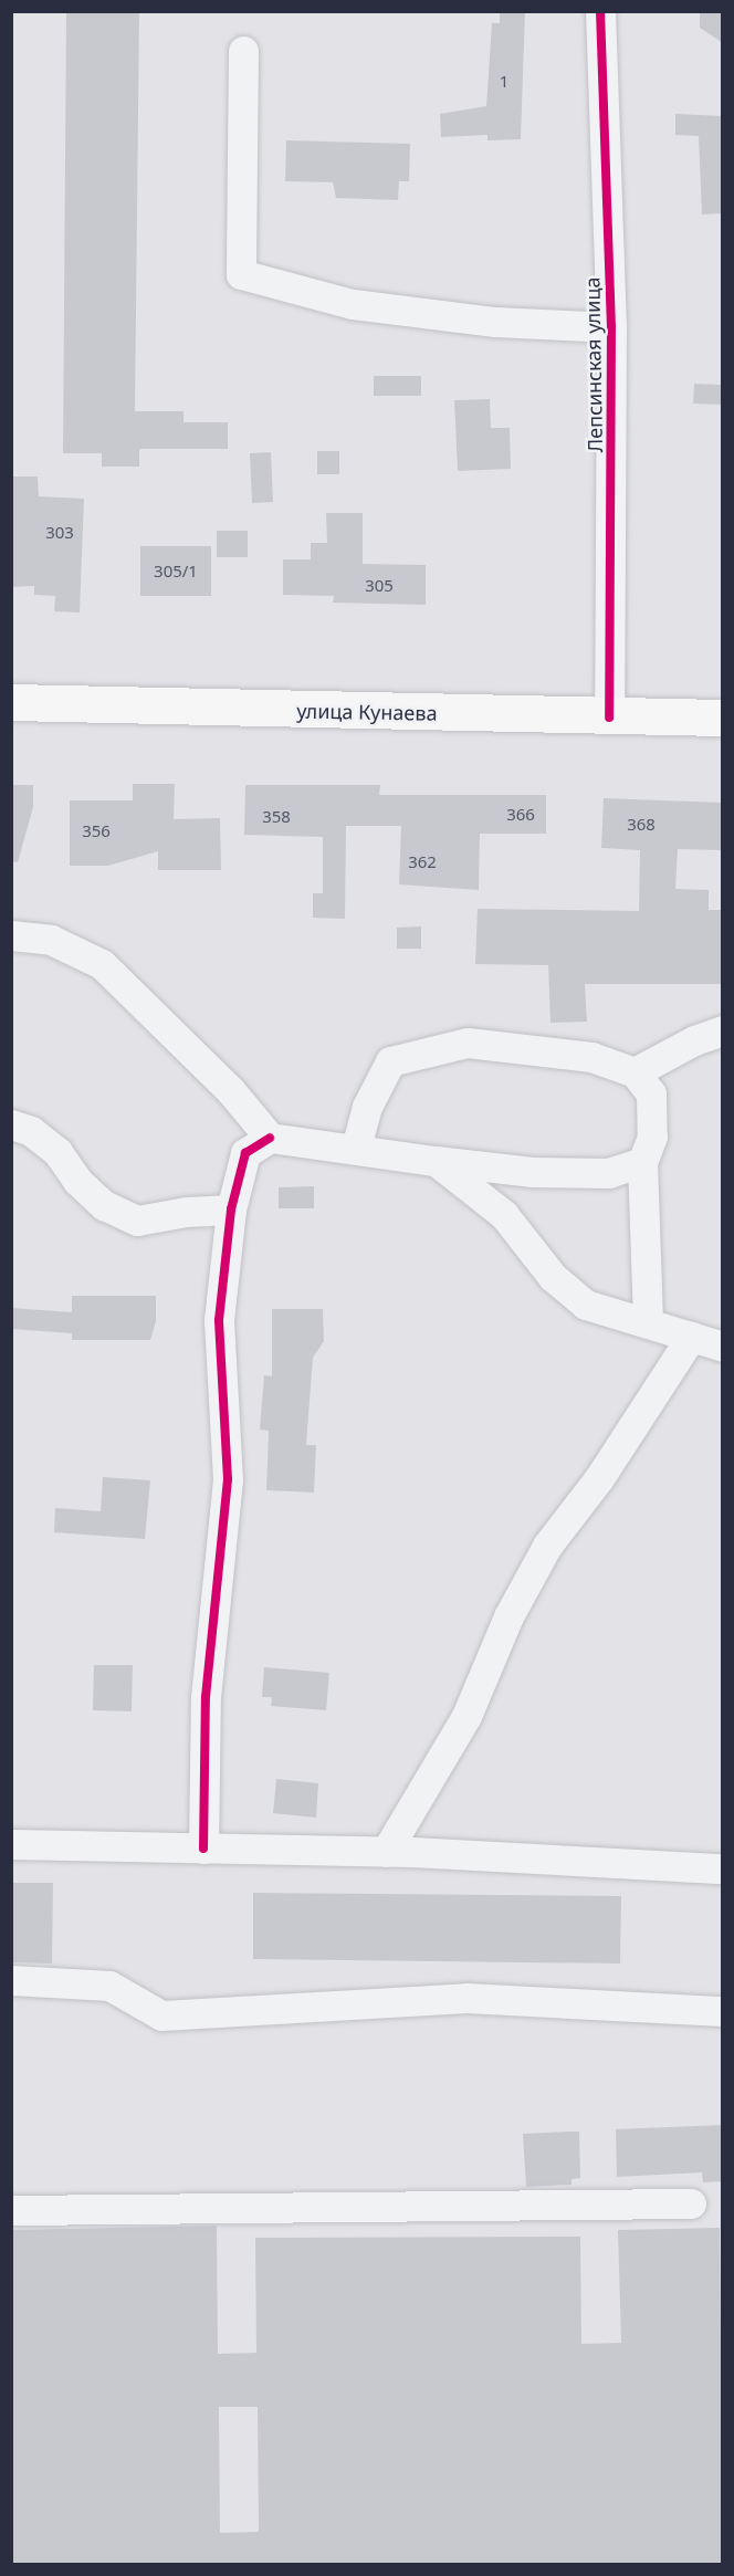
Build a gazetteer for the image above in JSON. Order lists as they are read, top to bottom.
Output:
{
  "streets": {
    "main road": ["улица Кунаева"],
    "street": ["Лепсинская улица"]
  },
  "crossings": [
    ["Лепсинская улица", "улица Кунаева"]
  ],
  "house_numbers": [
    "1",
    "303",
    "305/1",
    "305",
    "366",
    "358",
    "368",
    "356",
    "362"
  ]
}
